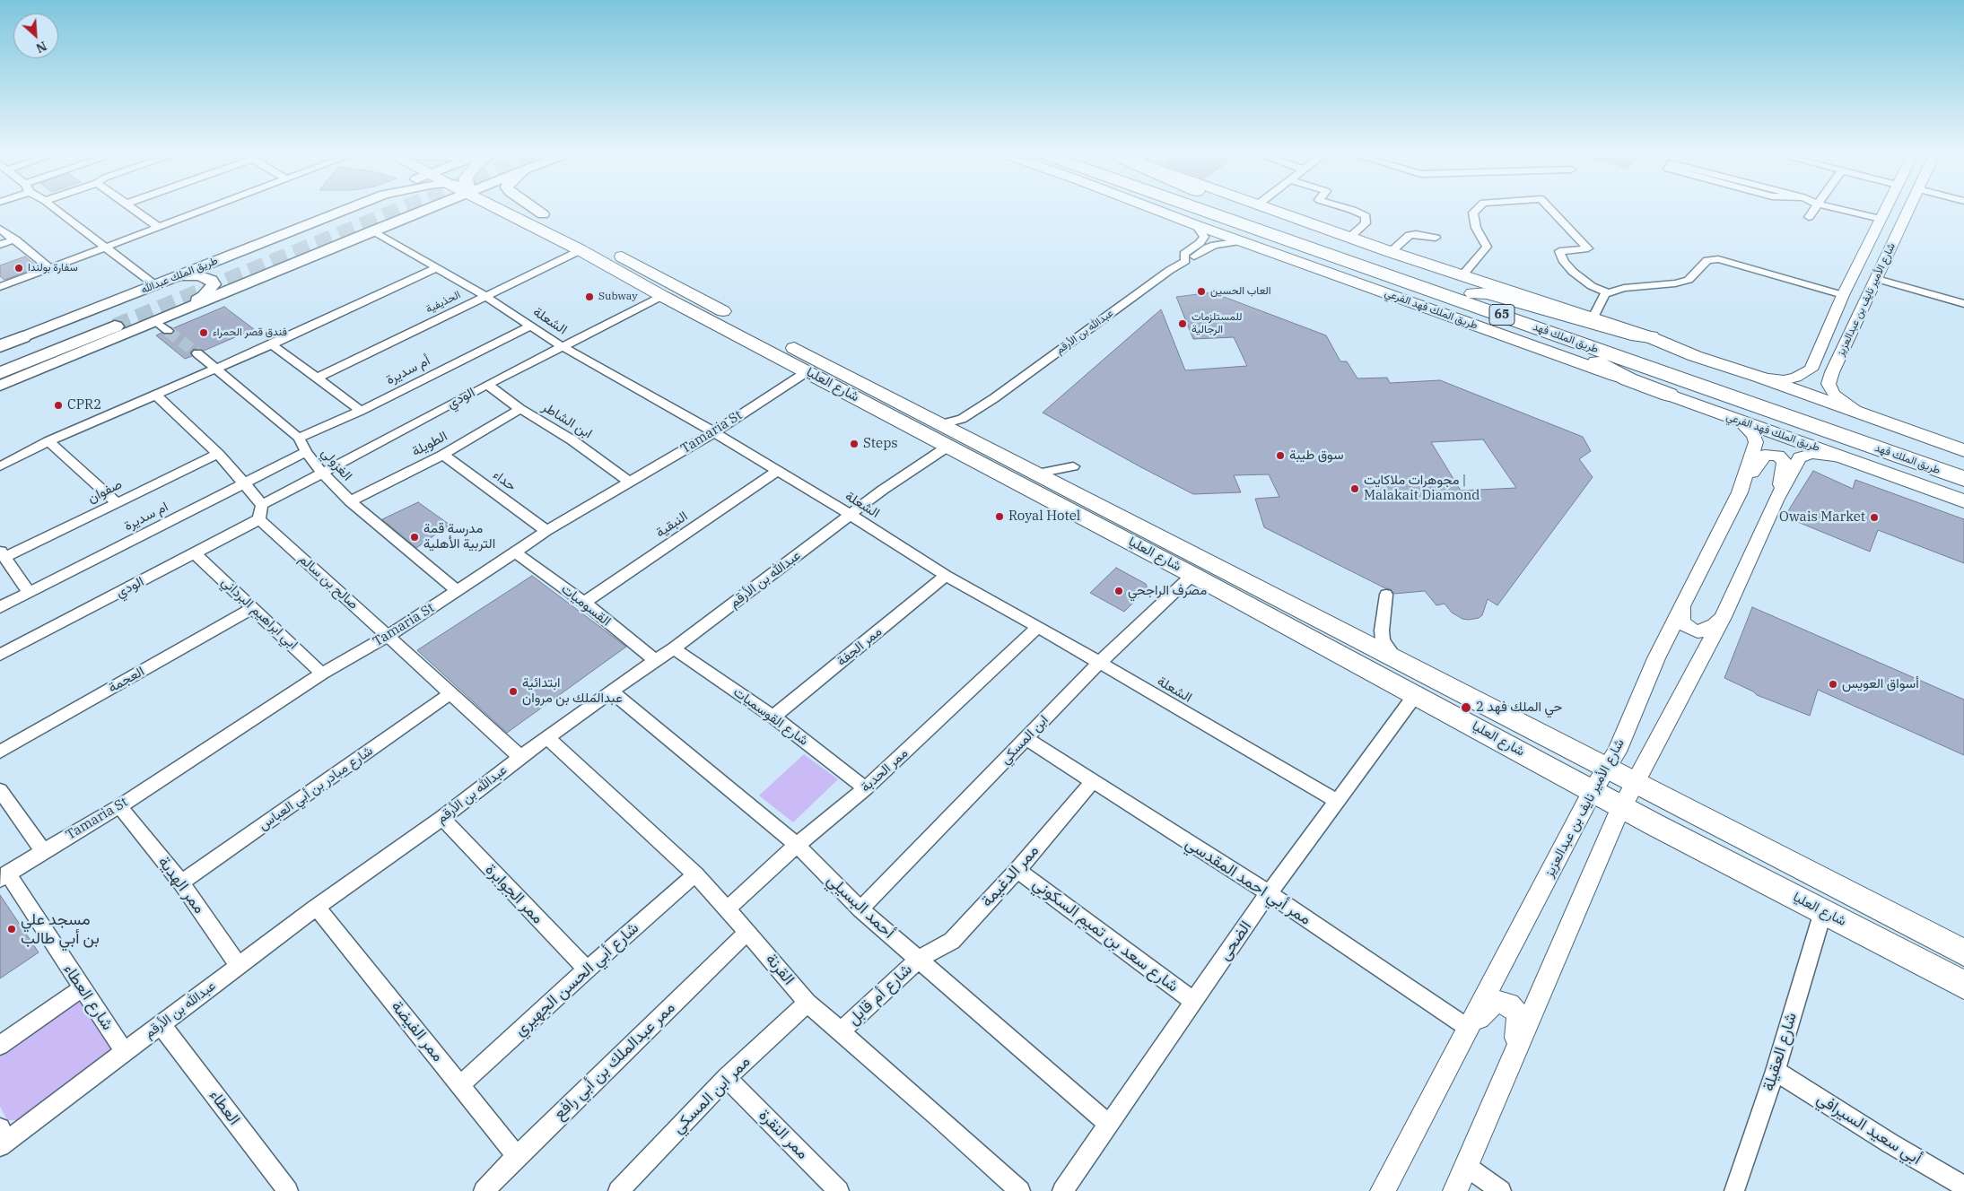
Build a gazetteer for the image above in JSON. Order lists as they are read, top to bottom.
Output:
{
  "streets": {
    "highway": ["65", "طريق الملك فهد"],
    "main road": ["طريق الملك عبدالله", "طريق الملك فهد الفرعي", "شارع العليا"],
    "street": [
      "شارع الأمير نايف بن عبدالعزيز",
      "الحذيفية",
      "الشعلة",
      "عبدالله بن الأرقم",
      "أم سديرة",
      "الودي",
      "ابن الشاطر",
      "Tamaria St",
      "الطويلة",
      "الغزولي",
      "حداء",
      "صفوان",
      "ام سديرة",
      "النبقية",
      "صالح بن سالم",
      "القسوميات",
      "ابي ابراهيم البرداني",
      "ممر الجفة",
      "العجمة",
      "شارع القوسميات",
      "ابن المسكي",
      "ممر الحدبة",
      "شارع مبادر بن أبي العباس",
      "ممر الدغيمة",
      "ممر أبي احمد المقدسي",
      "ممر الهدية",
      "ممر الجوابرة",
      "أحمد البسيلي",
      "شارع سعد بن تميم السكوني",
      "الضحى",
      "القرنة",
      "شارع أبي الحسن الجهيري",
      "شارع أم قابل",
      "شارع العطاء",
      "ممر الفيضة",
      "شارع العقيلة",
      "ممر عبدالملك بن أبي رافع",
      "ممر ابن المسكي",
      "العطاء",
      "أبي سعيد السيرافي",
      "ممر النقرة"
    ]
  },
  "crossings": [
    ["شارع الأمير نايف بن عبدالعزيز", "طريق الملك فهد الفرعي"],
    ["شارع الأمير نايف بن عبدالعزيز", "شارع العليا"],
    ["شارع الأمير نايف بن عبدالعزيز", "ممر أبي احمد المقدسي"],
    ["الحذيفية", "الشعلة"],
    ["الحذيفية", "شارع العليا"],
    ["طريق الملك فهد الفرعي", "عبدالله بن الأرقم"],
    ["الشعلة", "عبدالله بن الأرقم"],
    ["الشعلة", "أم سديرة"],
    ["الشعلة", "الودي"],
    ["الشعلة", "Tamaria St"],
    ["الشعلة", "النبقية"],
    ["الشعلة", "ممر الجفة"],
    ["الشعلة", "ابن المسكي"],
    ["الشعلة", "ممر الحدبة"],
    ["الشعلة", "الضحى"],
    ["عبدالله بن الأرقم", "شارع العليا"],
    ["عبدالله بن الأرقم", "صالح بن سالم"],
    ["عبدالله بن الأرقم", "القسوميات"],
    ["عبدالله بن الأرقم", "شارع القوسميات"],
    ["عبدالله بن الأرقم", "ممر الهدية"],
    ["عبدالله بن الأرقم", "ممر الجوابرة"],
    ["عبدالله بن الأرقم", "أحمد البسيلي"],
    ["عبدالله بن الأرقم", "القرنة"],
    ["عبدالله بن الأرقم", "شارع العطاء"],
    ["عبدالله بن الأرقم", "ممر الفيضة"],
    ["عبدالله بن الأرقم", "العطاء"],
    ["أم سديرة", "الغزولي"],
    ["شارع العليا", "الودي"],
    ["شارع العليا", "Tamaria St"],
    ["شارع العليا", "ابن المسكي"],
    ["شارع العليا", "الضحى"],
    ["شارع العليا", "شارع العقيلة"],
    ["الودي", "ابن الشاطر"],
    ["الودي", "الغزولي"],
    ["الودي", "صالح بن سالم"],
    ["الودي", "ابي ابراهيم البرداني"],
    ["ابن الشاطر", "Tamaria St"],
    ["ابن الشاطر", "الطويلة"],
    ["Tamaria St", "الغزولي"],
    ["Tamaria St", "حداء"],
    ["Tamaria St", "صالح بن سالم"],
    ["Tamaria St", "القسوميات"],
    ["Tamaria St", "ابي ابراهيم البرداني"],
    ["Tamaria St", "ممر الهدية"],
    ["Tamaria St", "شارع العطاء"],
    ["الطويلة", "الغزولي"],
    ["الطويلة", "حداء"],
    ["الغزولي", "ام سديرة"],
    ["النبقية", "القسوميات"],
    ["صالح بن سالم", "شارع مبادر بن أبي العباس"],
    ["ابي ابراهيم البرداني", "العجمة"],
    ["ممر الجفة", "شارع القوسميات"],
    ["شارع القوسميات", "ممر الحدبة"],
    ["ابن المسكي", "ممر أبي احمد المقدسي"],
    ["ابن المسكي", "أحمد البسيلي"],
    ["ممر الحدبة", "أحمد البسيلي"],
    ["ممر الحدبة", "القرنة"],
    ["شارع مبادر بن أبي العباس", "ممر الهدية"],
    ["ممر الدغيمة", "ممر أبي احمد المقدسي"],
    ["ممر الدغيمة", "أحمد البسيلي"],
    ["ممر الدغيمة", "شارع سعد بن تميم السكوني"],
    ["ممر الدغيمة", "شارع أم قابل"],
    ["ممر أبي احمد المقدسي", "الضحى"],
    ["ممر الجوابرة", "شارع أبي الحسن الجهيري"],
    ["أحمد البسيلي", "الضحى"],
    ["أحمد البسيلي", "شارع أم قابل"],
    ["شارع سعد بن تميم السكوني", "الضحى"],
    ["القرنة", "شارع أبي الحسن الجهيري"],
    ["القرنة", "شارع أم قابل"],
    ["القرنة", "ممر عبدالملك بن أبي رافع"],
    ["القرنة", "ممر ابن المسكي"],
    ["شارع أبي الحسن الجهيري", "ممر الفيضة"],
    ["ممر الفيضة", "ممر عبدالملك بن أبي رافع"],
    ["شارع العقيلة", "أبي سعيد السيرافي"],
    ["ممر ابن المسكي", "ممر النقرة"]
  ],
  "places": [
    "سفارة بولندا",
    "العاب الحسين",
    "Subway",
    "للمستلزمات الرجالية",
    "فندق قصر الحمراء",
    "CPR2",
    "Steps",
    "سوق طيبة",
    "مجوهرات ملاكايت | Malakait Diamond",
    "Royal Hotel",
    "Owais Market",
    "مدرسة قمة التربية الأهلية",
    "مصرف الراجحي",
    "أسواق العويس",
    "ابتدائية عبدالملك بن مروان",
    "حي الملك فهد 2",
    "مسجد علي بن أبي طالب"
  ],
  "north": "bottom right"
}
